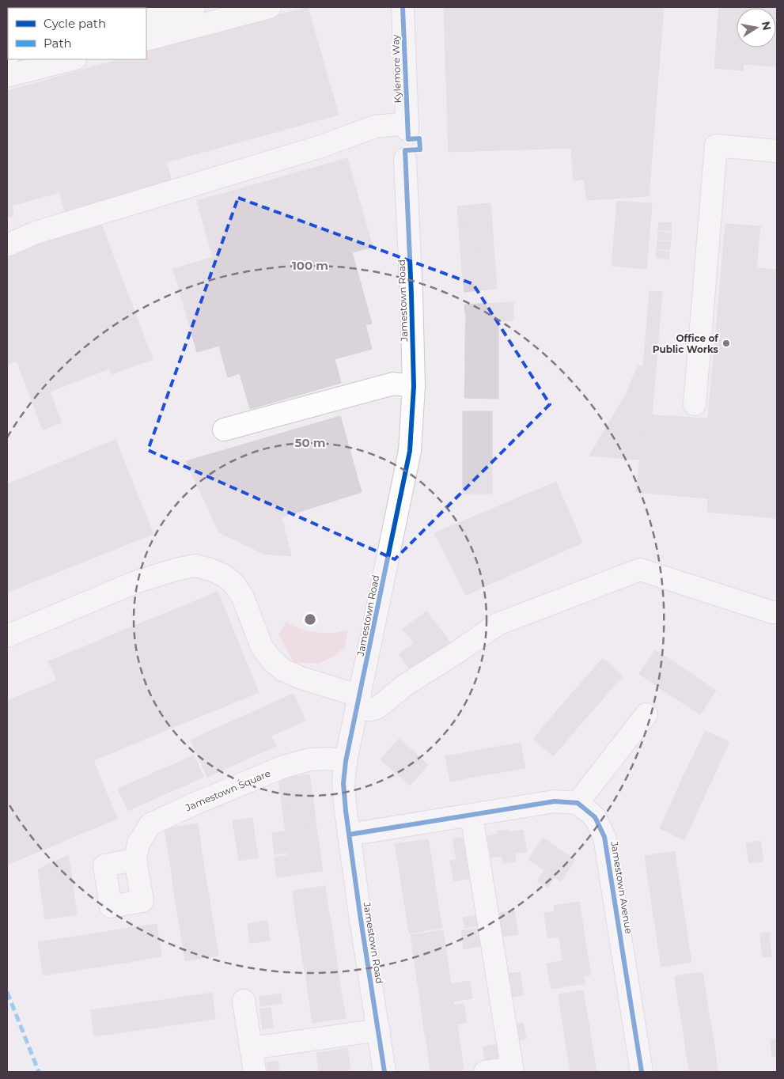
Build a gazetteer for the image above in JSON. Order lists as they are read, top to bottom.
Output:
{
  "streets": {
    "street": [
      "Kylemore Way",
      "Jamestown Road",
      "Jamestown Square",
      "Jamestown Avenue"
    ]
  },
  "crossings": [
    ["Jamestown Road", "Jamestown Square"]
  ],
  "places": ["Office of Public Works"],
  "legend": ["Cycle path", "Path"],
  "north": "right",
  "rings": ["100 m", "50 m"]
}
